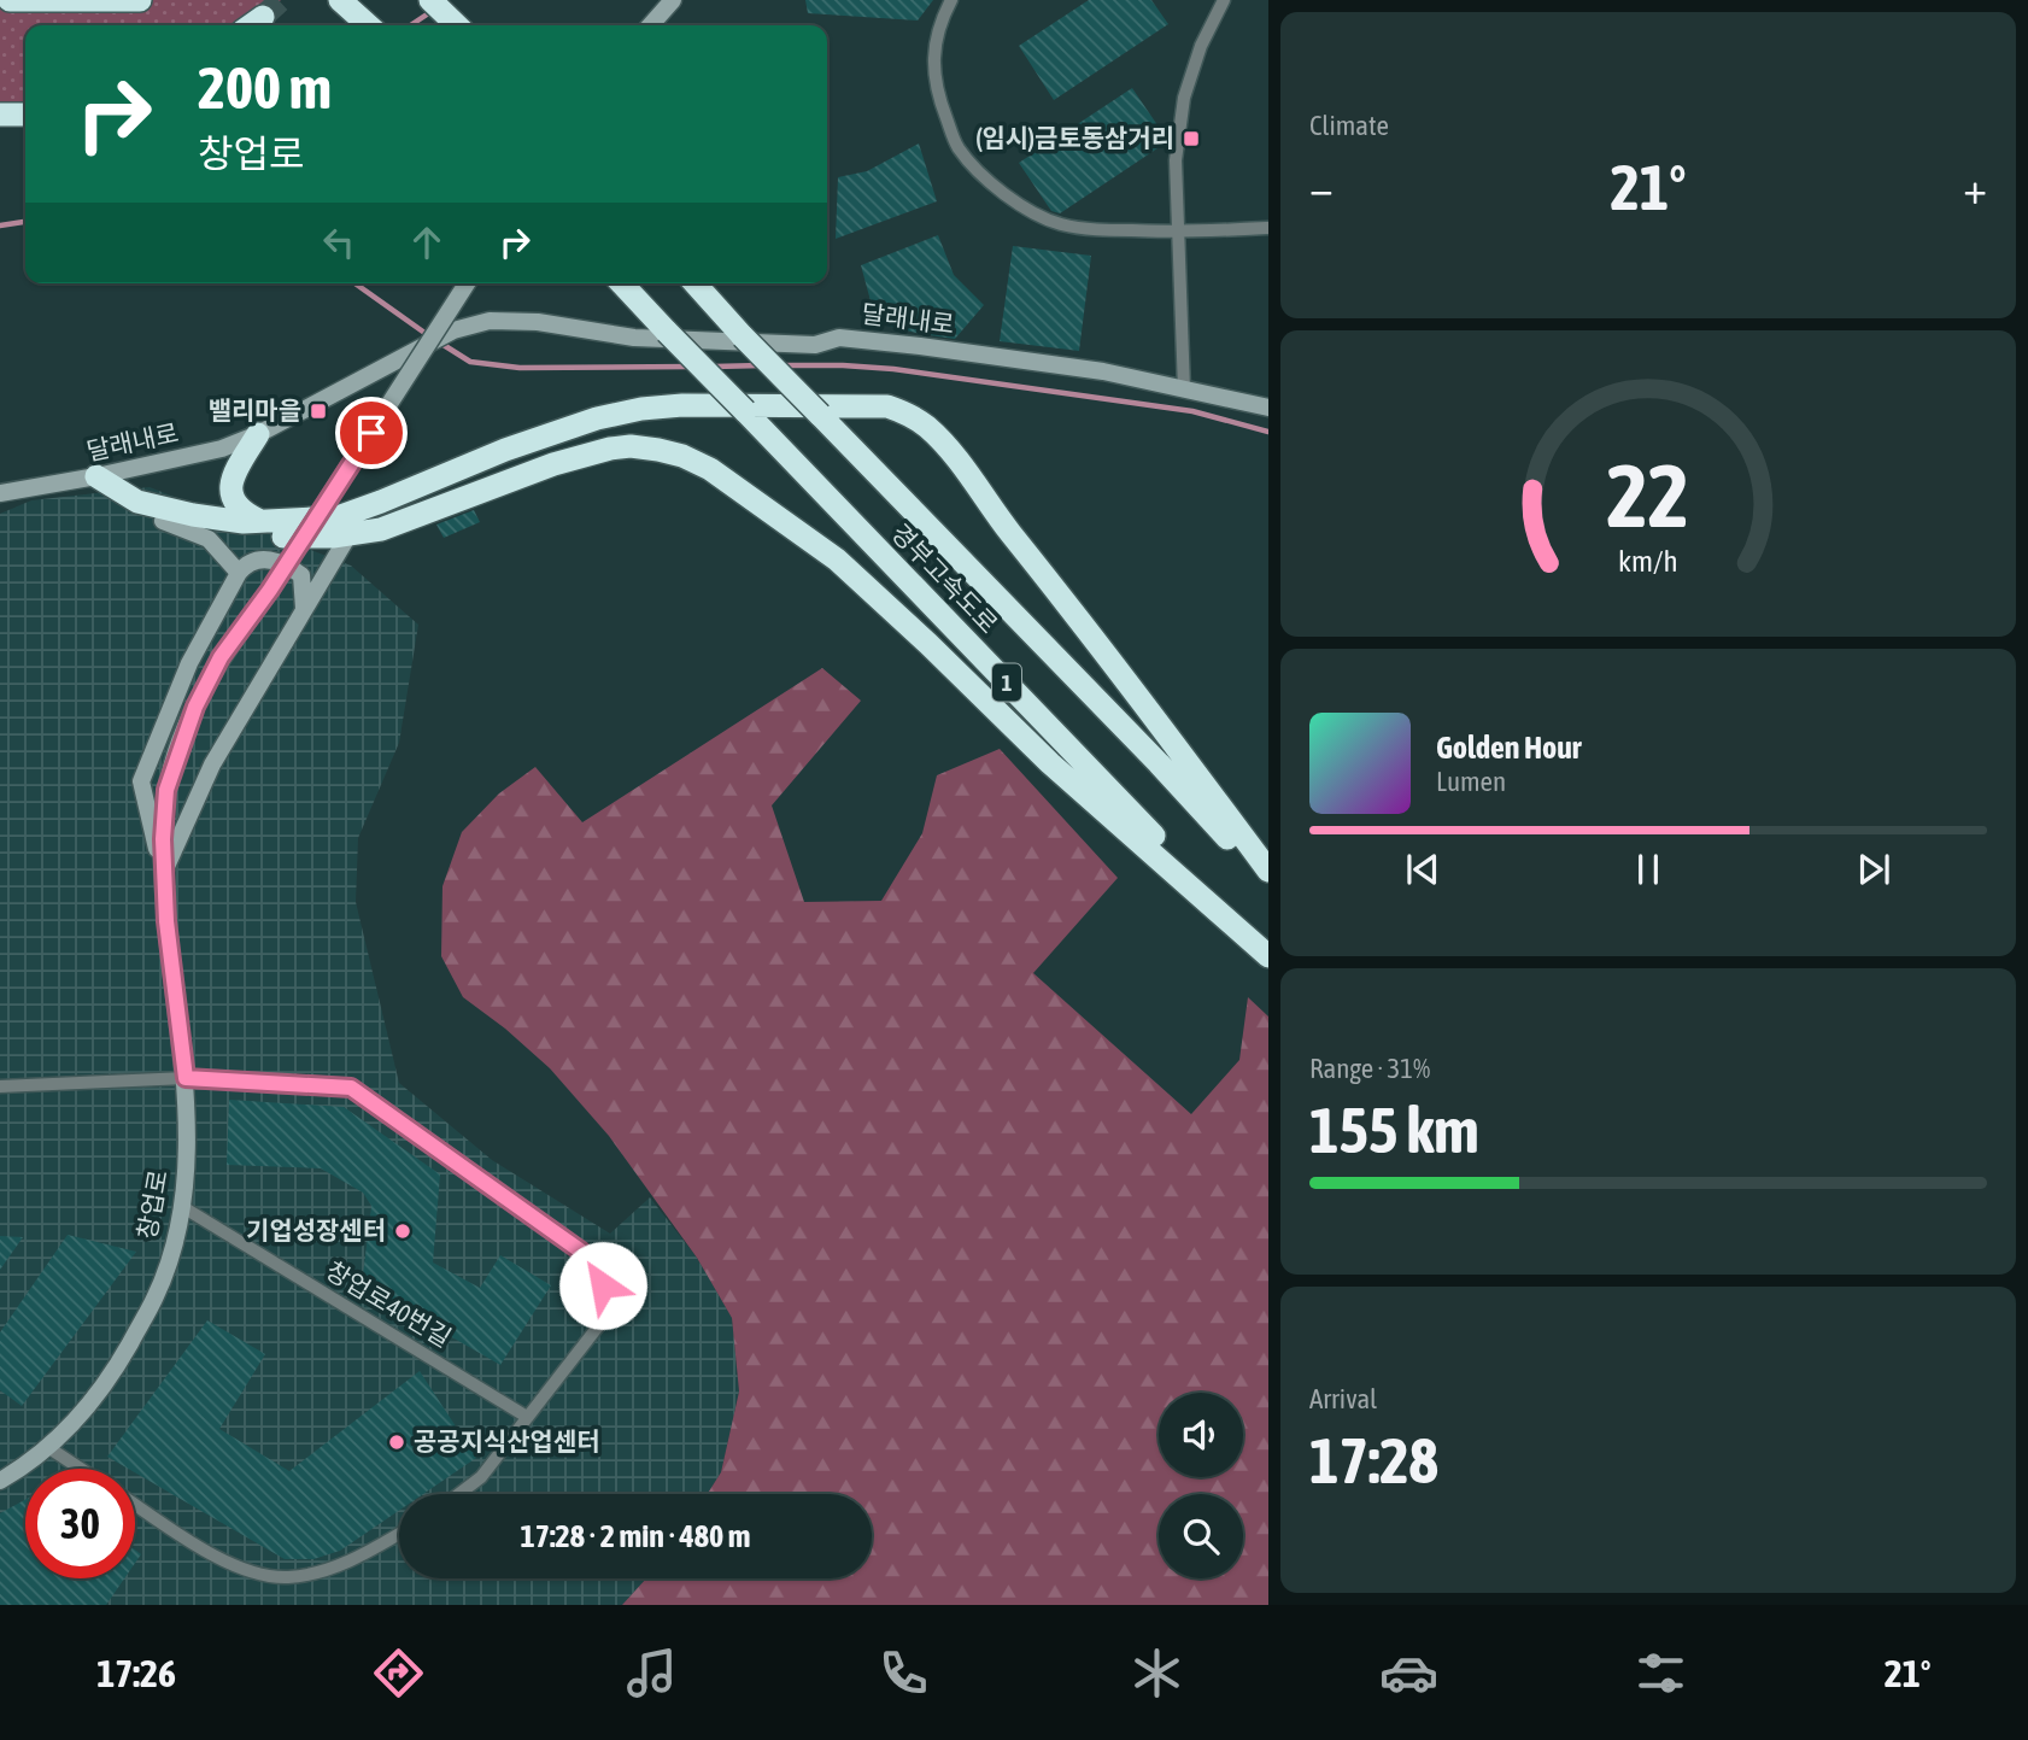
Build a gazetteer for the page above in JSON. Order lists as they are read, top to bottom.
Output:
{
  "streets": {
    "highway": ["경부고속도로", "1"],
    "street": ["달래내로", "창업로", "창업로40번길"]
  },
  "crossings": [
    ["창업로", "창업로40번길"]
  ],
  "places": {
    "transit": ["(임시)금토동삼거리", "밸리마을"],
    "other": ["기업성장센터", "공공지식산업센터"]
  },
  "page": {
    "tile": [
      "Climate",
      ["Range · 31%", "155 km"],
      ["Arrival", "17:28"]
    ],
    "turn": ["200 m", "창업로"],
    "heat": ["−", "21°", "+"],
    "song": ["Golden Hour", "Lumen"],
    "limit": "30",
    "trip": "17:28 · 2 min · 480 m",
    "tabs": ["17:26", "21°"],
    "gauge": ["22", "km/h"]
  }
}
